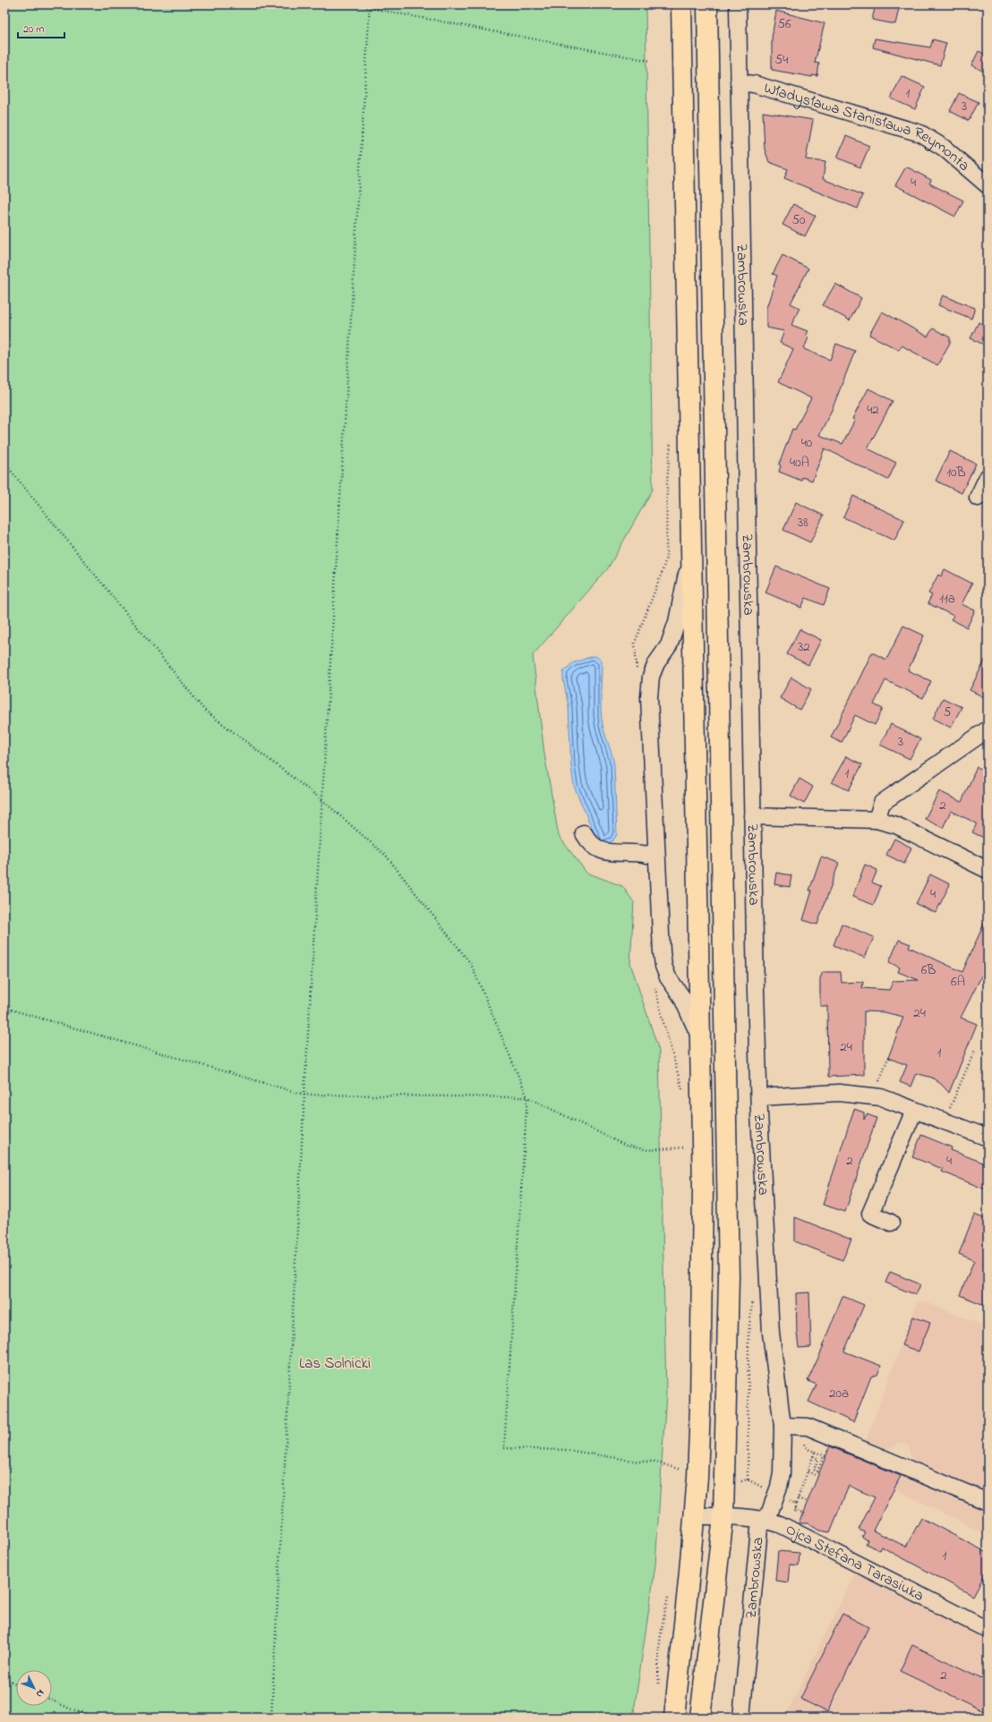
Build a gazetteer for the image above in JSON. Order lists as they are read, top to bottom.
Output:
{
  "streets": {
    "main road": ["Zambrowska"],
    "street": ["Władysława Stanisława Reymonta", "Ojca Stefana Tarasiuka"]
  },
  "crossings": [
    ["Władysława Stanisława Reymonta", "Zambrowska"],
    ["Zambrowska", "Ojca Stefana Tarasiuka"]
  ],
  "parks": ["Las Solnicki"],
  "house_numbers": [
    "56",
    "54",
    "1",
    "3",
    "4",
    "50",
    "42",
    "40",
    "40A",
    "10B",
    "38",
    "11a",
    "32",
    "5",
    "3",
    "1",
    "2",
    "4",
    "6B",
    "6A",
    "24",
    "24",
    "1",
    "2",
    "4",
    "20a",
    "1",
    "2"
  ],
  "scale_bar": "20 m",
  "north": "bottom right"
}
